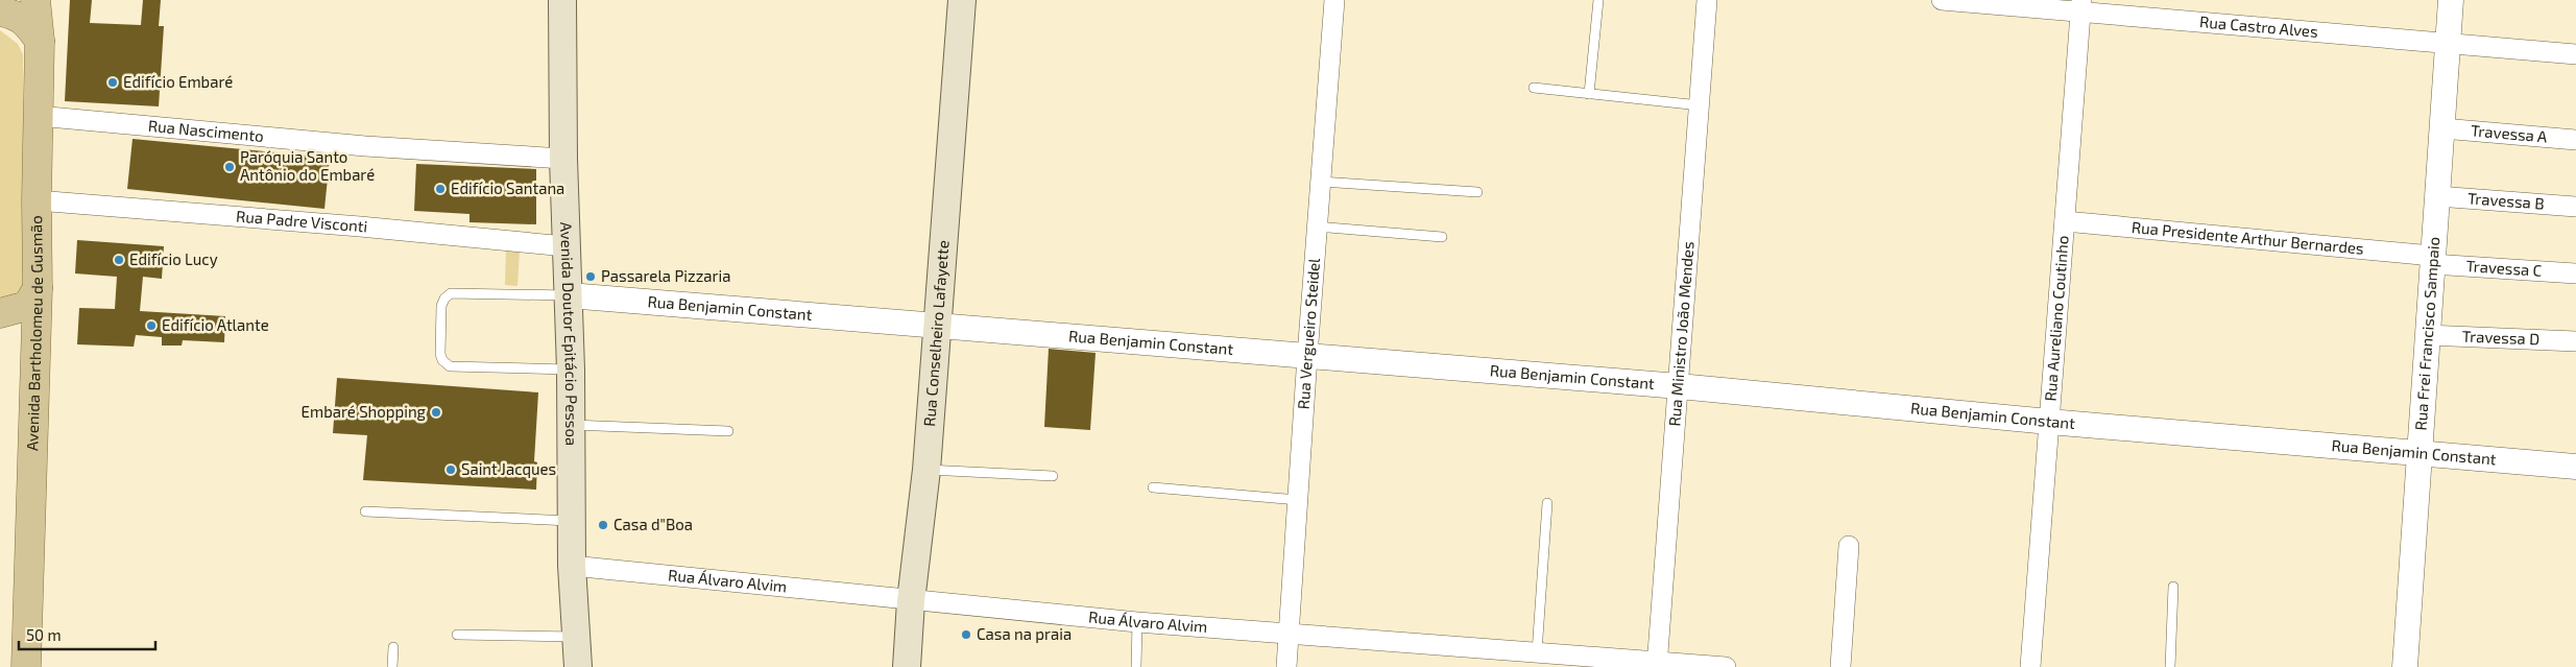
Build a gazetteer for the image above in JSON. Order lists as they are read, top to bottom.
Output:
{
  "streets": {
    "main road": ["Avenida Bartholomeu de Gusmão", "Avenida Doutor Epitácio Pessoa", "Rua Conselheiro Lafayette"],
    "street": [
      "Rua Castro Alves",
      "Rua Nascimento",
      "Travessa A",
      "Travessa B",
      "Rua Padre Visconti",
      "Rua Presidente Arthur Bernardes",
      "Travessa C",
      "Rua Benjamin Constant",
      "Rua Aureliano Coutinho",
      "Rua Vergueiro Steidel",
      "Rua Frei Francisco Sampaio",
      "Rua Ministro João Mendes",
      "Travessa D",
      "Rua Álvaro Alvim"
    ]
  },
  "crossings": [
    ["Rua Castro Alves", "Rua Aureliano Coutinho"],
    ["Rua Castro Alves", "Rua Frei Francisco Sampaio"],
    ["Rua Nascimento", "Avenida Bartholomeu de Gusmão"],
    ["Rua Nascimento", "Avenida Doutor Epitácio Pessoa"],
    ["Travessa A", "Rua Frei Francisco Sampaio"],
    ["Travessa B", "Rua Frei Francisco Sampaio"],
    ["Rua Padre Visconti", "Avenida Bartholomeu de Gusmão"],
    ["Rua Padre Visconti", "Avenida Doutor Epitácio Pessoa"],
    ["Rua Presidente Arthur Bernardes", "Travessa C"],
    ["Rua Presidente Arthur Bernardes", "Rua Aureliano Coutinho"],
    ["Rua Presidente Arthur Bernardes", "Rua Frei Francisco Sampaio"],
    ["Travessa C", "Rua Frei Francisco Sampaio"],
    ["Rua Benjamin Constant", "Rua Aureliano Coutinho"],
    ["Rua Benjamin Constant", "Rua Vergueiro Steidel"],
    ["Rua Benjamin Constant", "Rua Frei Francisco Sampaio"],
    ["Rua Benjamin Constant", "Avenida Doutor Epitácio Pessoa"],
    ["Rua Benjamin Constant", "Rua Conselheiro Lafayette"],
    ["Rua Benjamin Constant", "Rua Ministro João Mendes"],
    ["Rua Vergueiro Steidel", "Rua Álvaro Alvim"],
    ["Rua Frei Francisco Sampaio", "Travessa D"],
    ["Avenida Doutor Epitácio Pessoa", "Rua Álvaro Alvim"],
    ["Rua Conselheiro Lafayette", "Rua Álvaro Alvim"],
    ["Rua Ministro João Mendes", "Rua Álvaro Alvim"]
  ],
  "places": [
    "Edifício Embaré",
    "Paróquia Santo Antônio do Embaré",
    "Edifício Santana",
    "Edifício Lucy",
    "Passarela Pizzaria",
    "Edifício Atlante",
    "Embaré Shopping",
    "Saint Jacques",
    "Casa d\"Boa",
    "Casa na praia"
  ],
  "scale_bar": "50 m"
}
